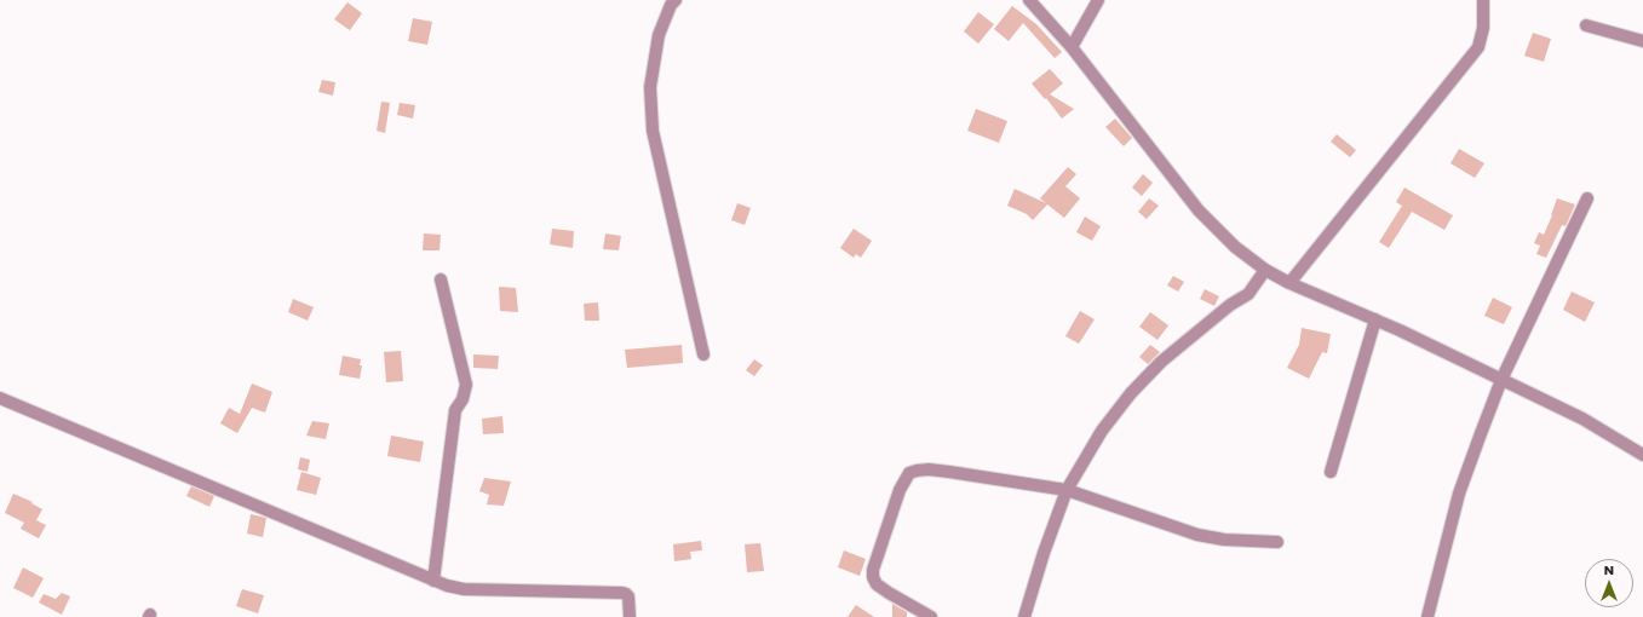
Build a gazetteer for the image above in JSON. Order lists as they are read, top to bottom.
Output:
{
  "north": "top"
}
